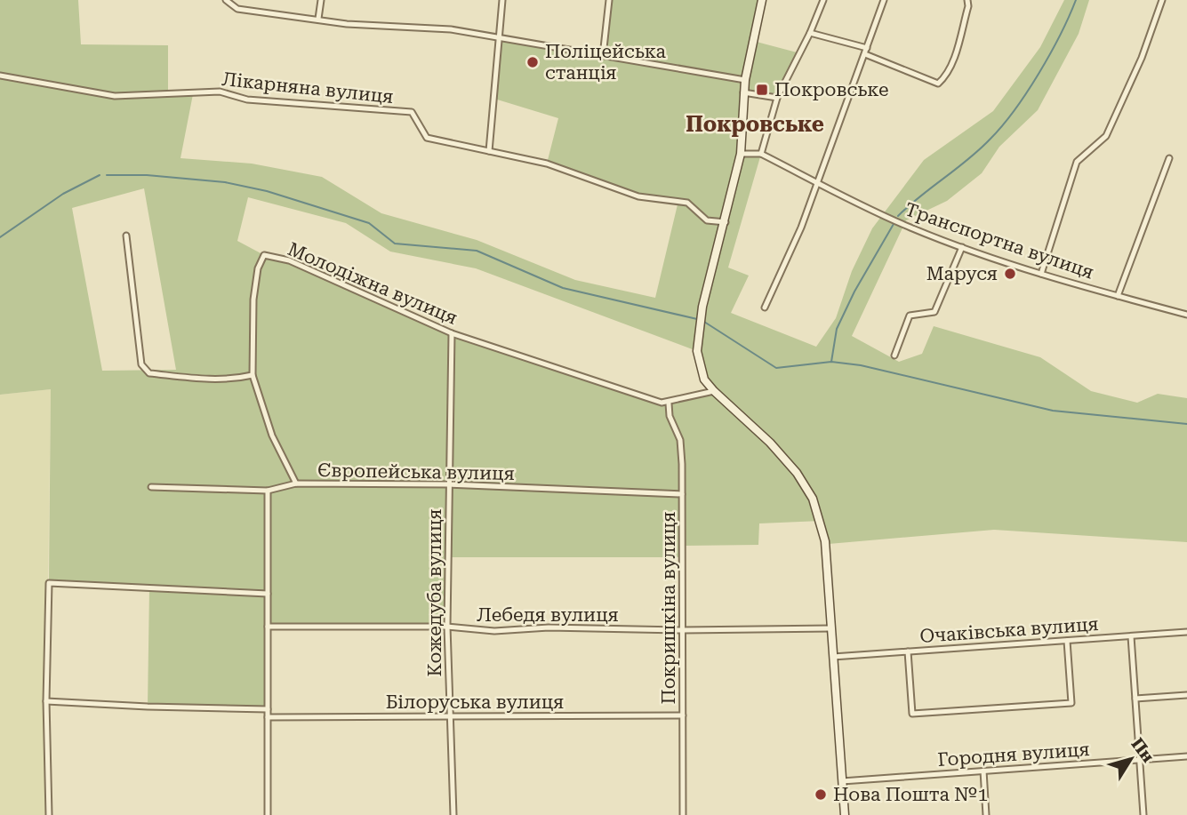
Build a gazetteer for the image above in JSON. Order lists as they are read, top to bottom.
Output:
{
  "streets": {
    "street": [
      "Лікарняна вулиця",
      "Транспортна вулиця",
      "Молодіжна вулиця",
      "Європейська вулиця",
      "Кожедуба вулиця",
      "Покришкіна вулиця",
      "Лебедя вулиця",
      "Очаківська вулиця",
      "Білоруська вулиця",
      "Городня вулиця"
    ]
  },
  "crossings": [
    ["Молодіжна вулиця", "Кожедуба вулиця"],
    ["Молодіжна вулиця", "Покришкіна вулиця"],
    ["Європейська вулиця", "Кожедуба вулиця"],
    ["Європейська вулиця", "Покришкіна вулиця"],
    ["Кожедуба вулиця", "Лебедя вулиця"],
    ["Кожедуба вулиця", "Білоруська вулиця"],
    ["Покришкіна вулиця", "Лебедя вулиця"],
    ["Покришкіна вулиця", "Білоруська вулиця"]
  ],
  "districts": ["Покровське"],
  "places": {
    "other": ["Поліцейська станція", "Маруся", "Нова Пошта №1"],
    "transit": ["Покровське"]
  },
  "north": "top right"
}
